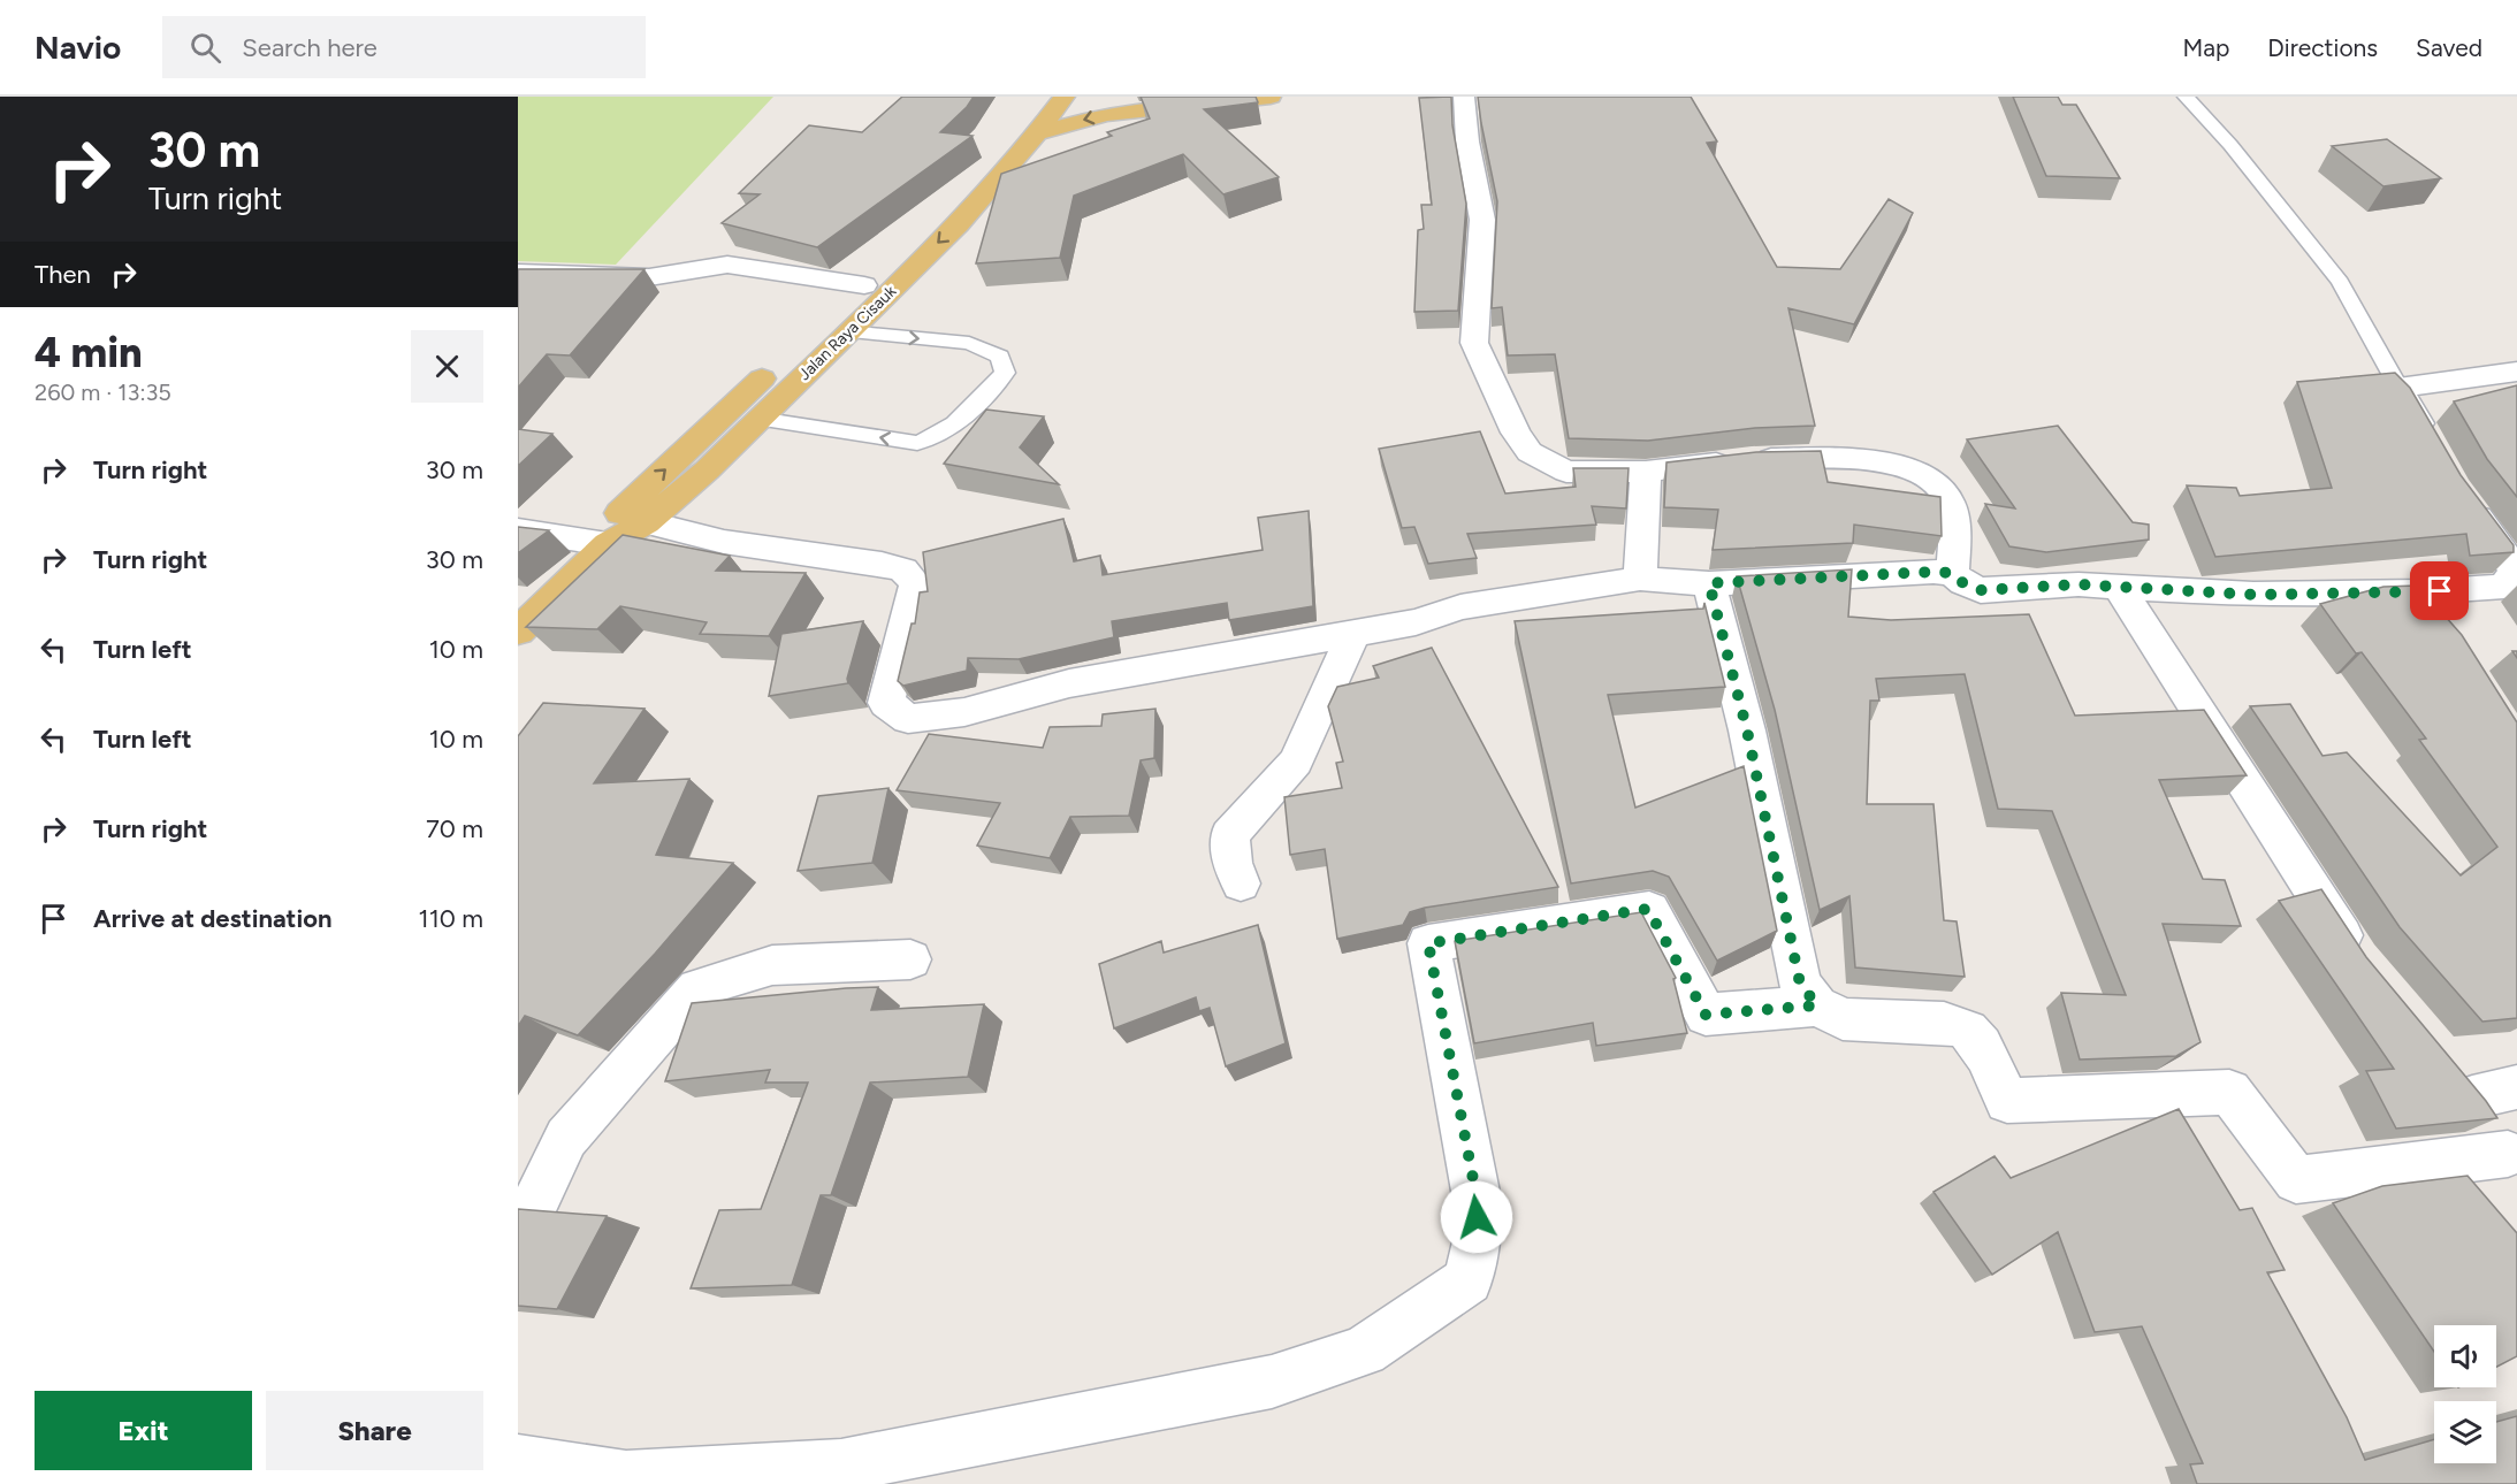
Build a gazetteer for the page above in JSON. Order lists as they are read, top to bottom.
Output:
{
  "streets": {
    "main road": ["Jalan Raya Cisauk"]
  },
  "page": {
    "header": "Navio",
    "search": "Search here",
    "nav": ["Map", "Directions", "Saved"],
    "turn": ["30 m", "Turn right"],
    "then": "Then",
    "heading": ["4 min", "260 m · 13:35"],
    "list": [
      {
        "name": "Turn right",
        "value": "30 m"
      },
      {
        "name": "Turn right",
        "value": "30 m"
      },
      {
        "name": "Turn left",
        "value": "10 m"
      },
      {
        "name": "Turn left",
        "value": "10 m"
      },
      {
        "name": "Turn right",
        "value": "70 m"
      },
      {
        "name": "Arrive at destination",
        "value": "110 m"
      }
    ],
    "buttons": ["Exit", "Share"]
  }
}
